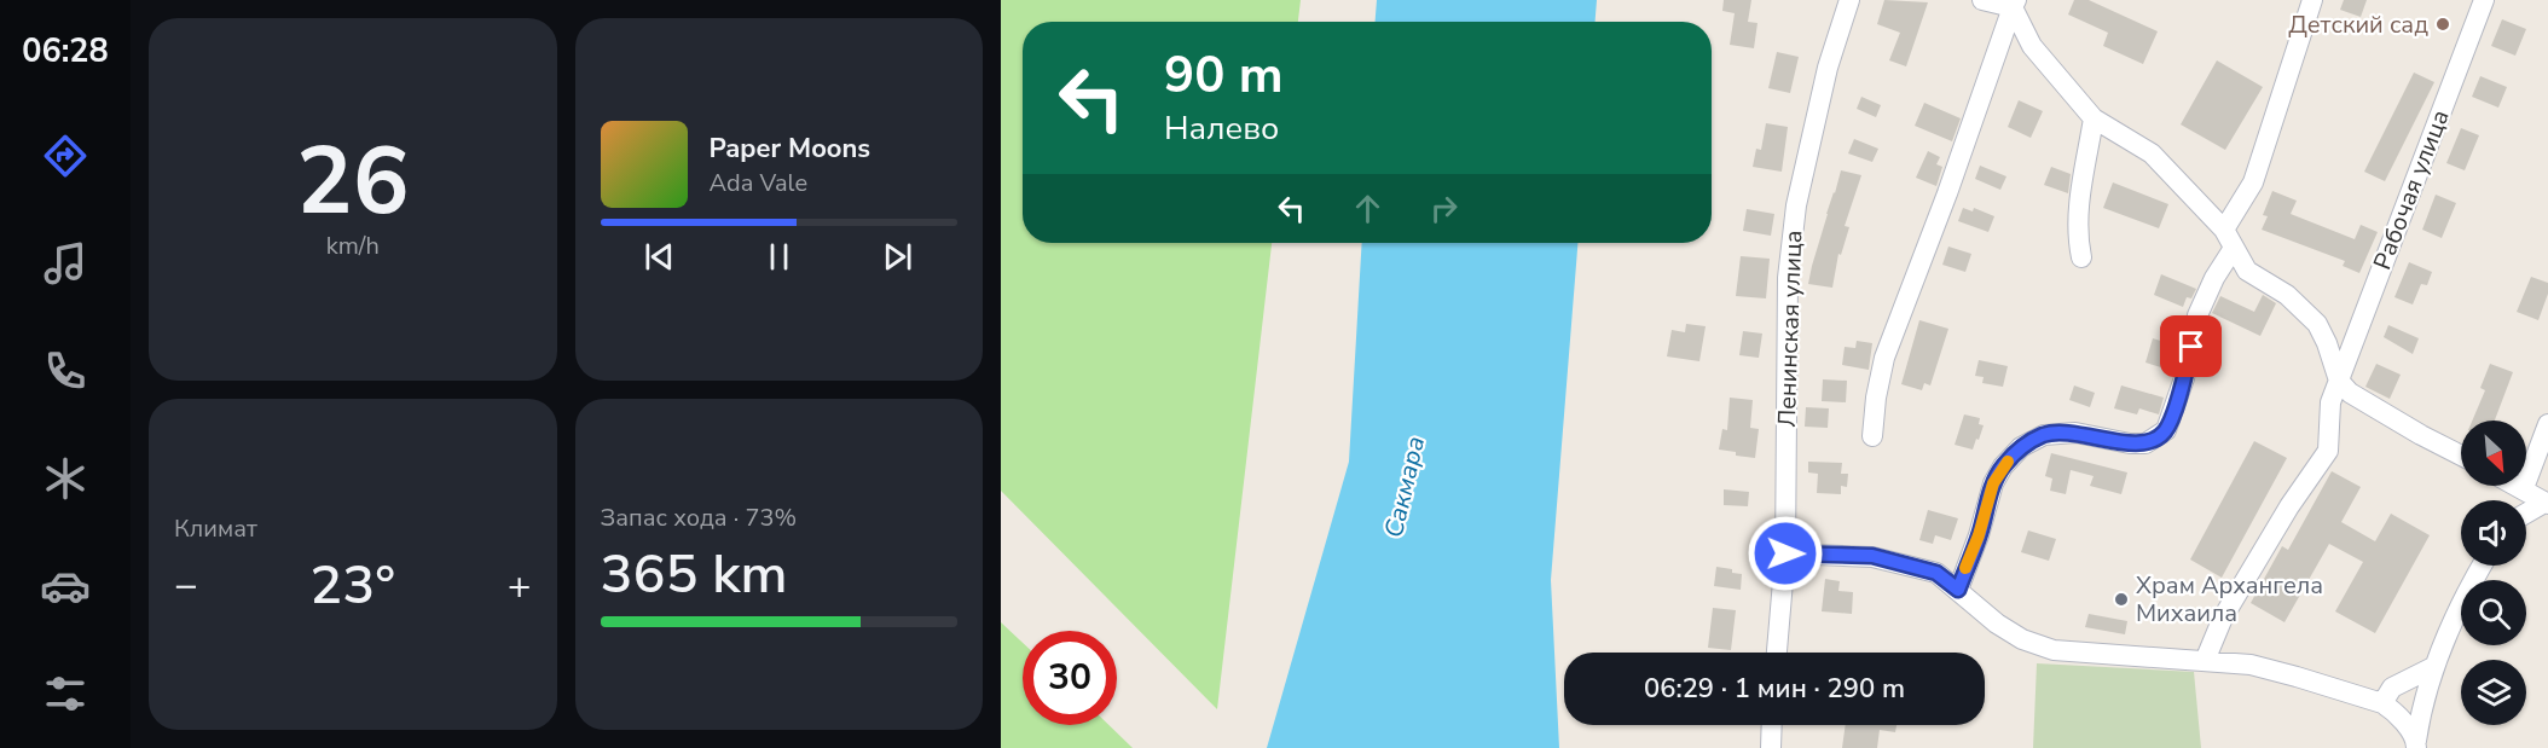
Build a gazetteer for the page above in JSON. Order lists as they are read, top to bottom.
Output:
{
  "streets": {
    "street": ["Рабочая улица", "Ленинская улица"]
  },
  "water": ["Сакмара"],
  "places": ["Детский сад", "Храм Архангела Михаила"],
  "north": "bottom right",
  "page": {
    "tabs": "06:28",
    "tile": [
      ["26", "km/h"],
      "Климат",
      ["Запас хода · 73%", "365 km"]
    ],
    "turn": ["90 m", "Налево"],
    "song": ["Paper Moons", "Ada Vale"],
    "heat": ["−", "23°", "+"],
    "limit": "30",
    "trip": "06:29 · 1 мин · 290 m"
  }
}
